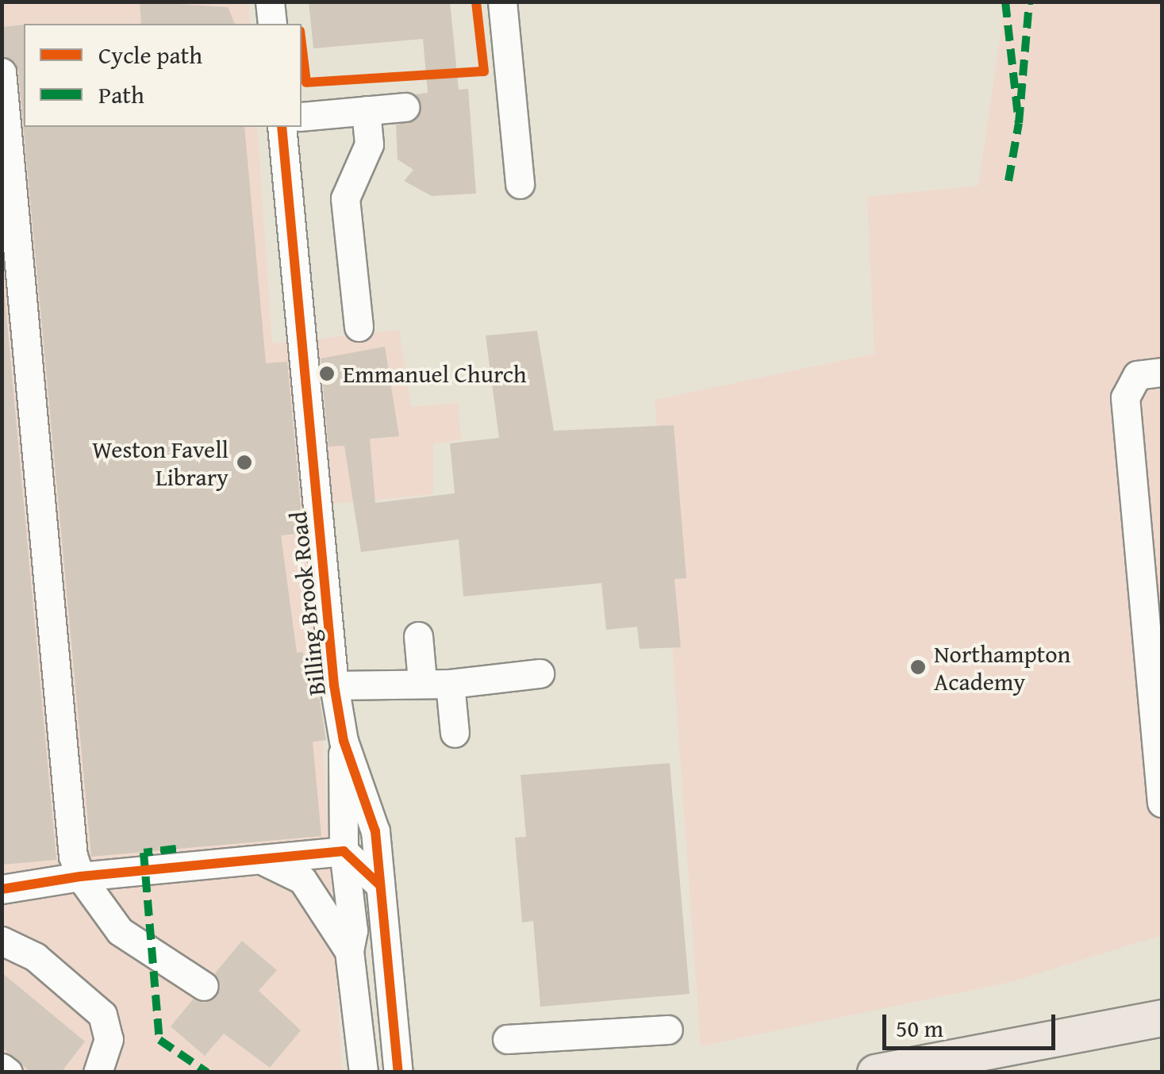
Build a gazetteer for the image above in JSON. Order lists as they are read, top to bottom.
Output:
{
  "streets": {
    "street": ["Billing Brook Road"]
  },
  "places": ["Emmanuel Church", "Weston Favell Library", "Northampton Academy"],
  "legend": ["Cycle path", "Path"],
  "scale_bar": "50 m"
}
